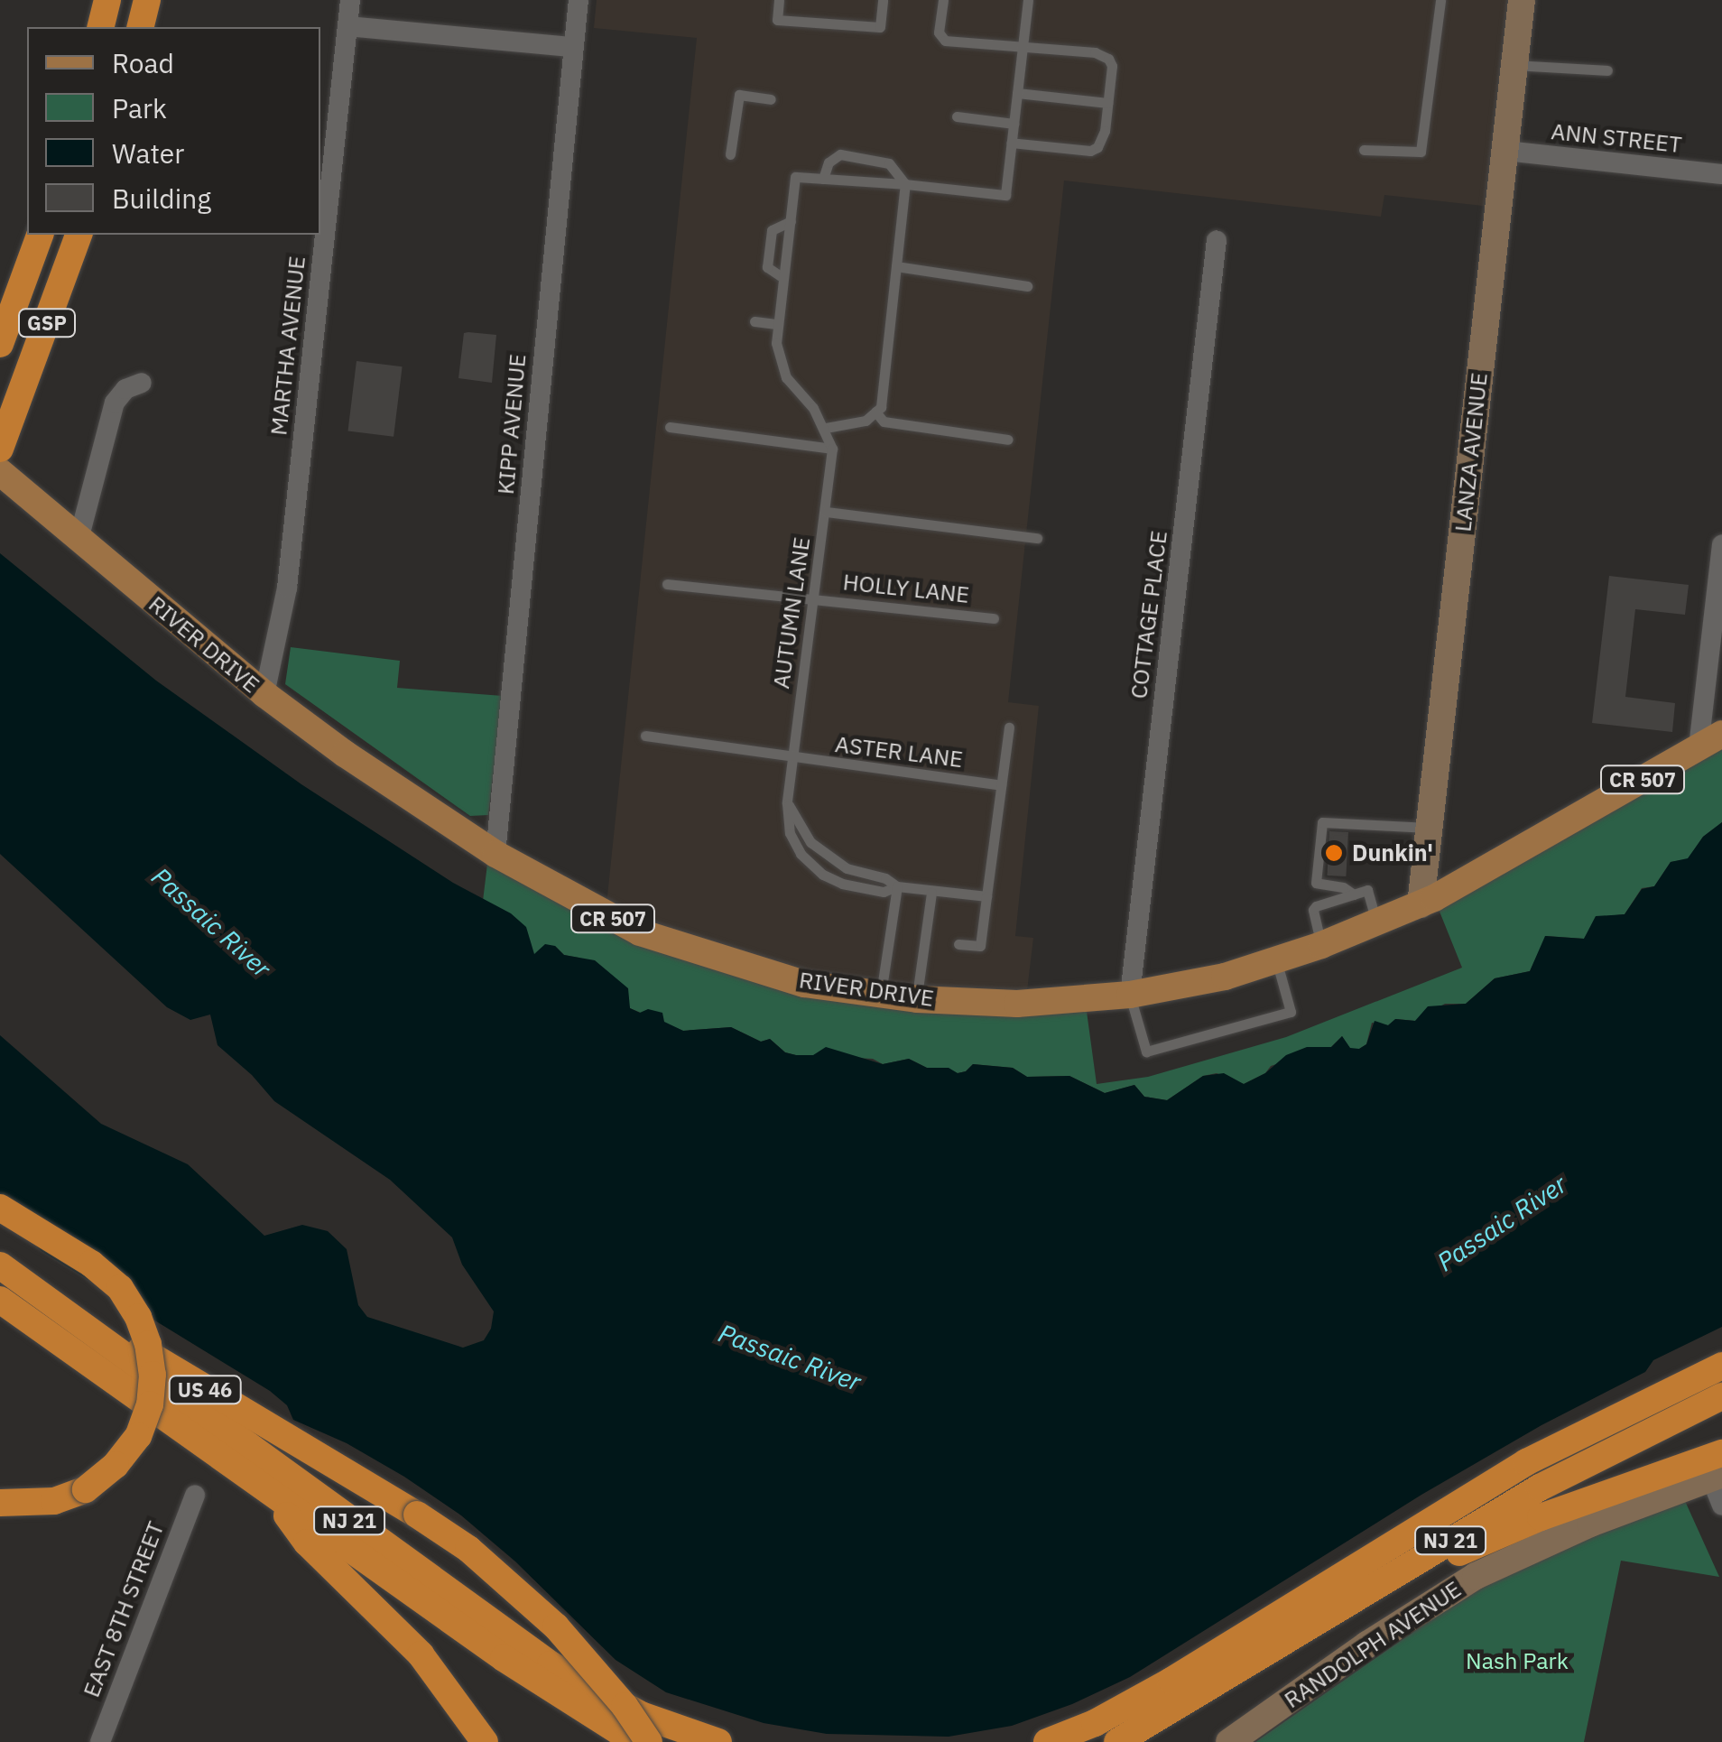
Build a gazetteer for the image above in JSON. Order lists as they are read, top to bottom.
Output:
{
  "streets": {
    "highway": ["GSP", "US 46", "NJ 21"],
    "main road": ["RIVER DRIVE", "CR 507"],
    "street": [
      "ANN STREET",
      "MARTHA AVENUE",
      "KIPP AVENUE",
      "LANZA AVENUE",
      "COTTAGE PLACE",
      "EAST 8TH STREET",
      "RANDOLPH AVENUE"
    ],
    "lane": ["HOLLY LANE", "AUTUMN LANE", "ASTER LANE"]
  },
  "crossings": [
    ["ANN STREET", "LANZA AVENUE"],
    ["MARTHA AVENUE", "RIVER DRIVE"],
    ["KIPP AVENUE", "RIVER DRIVE"],
    ["LANZA AVENUE", "RIVER DRIVE"],
    ["HOLLY LANE", "AUTUMN LANE"],
    ["AUTUMN LANE", "ASTER LANE"],
    ["COTTAGE PLACE", "RIVER DRIVE"],
    ["US 46", "NJ 21"]
  ],
  "water": ["Passaic River"],
  "parks": ["Nash Park"],
  "places": ["Dunkin'"],
  "legend": [
    "Road",
    "Park",
    "Water",
    "Building"
  ]
}
